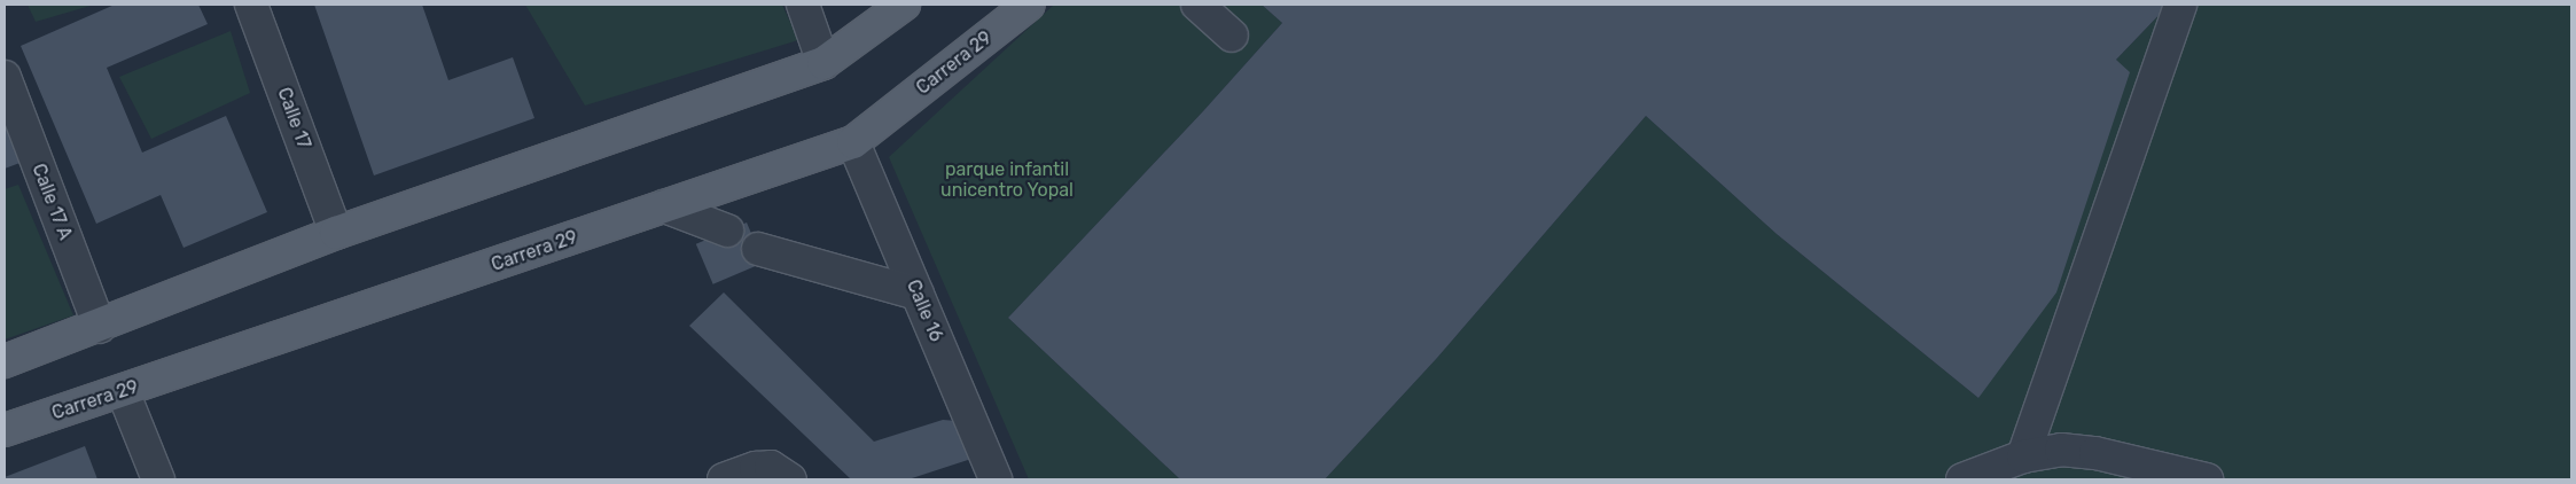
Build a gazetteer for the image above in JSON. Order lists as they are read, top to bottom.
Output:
{
  "streets": {
    "main road": ["Carrera 29"],
    "street": ["Calle 17", "Calle 17 A", "Calle 16"]
  },
  "crossings": [
    ["Carrera 29", "Calle 16"]
  ],
  "parks": ["parque infantil unicentro Yopal"]
}
